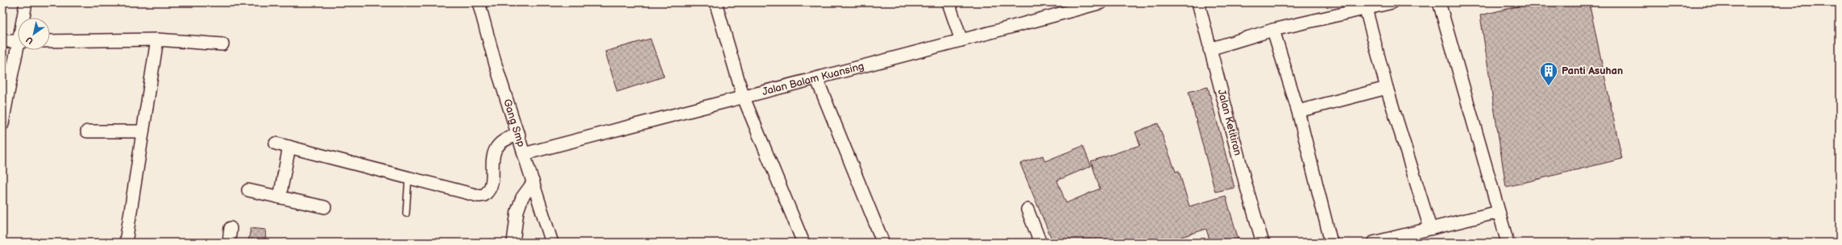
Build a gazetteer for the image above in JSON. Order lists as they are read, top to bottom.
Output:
{
  "streets": {
    "street": ["Jalan Balam Kuansing", "Gang Smp", "Jalan Ketitiran"]
  },
  "crossings": [
    ["Jalan Balam Kuansing", "Gang Smp"]
  ],
  "places": {
    "building": ["Panti Asuhan"]
  },
  "north": "bottom left"
}
